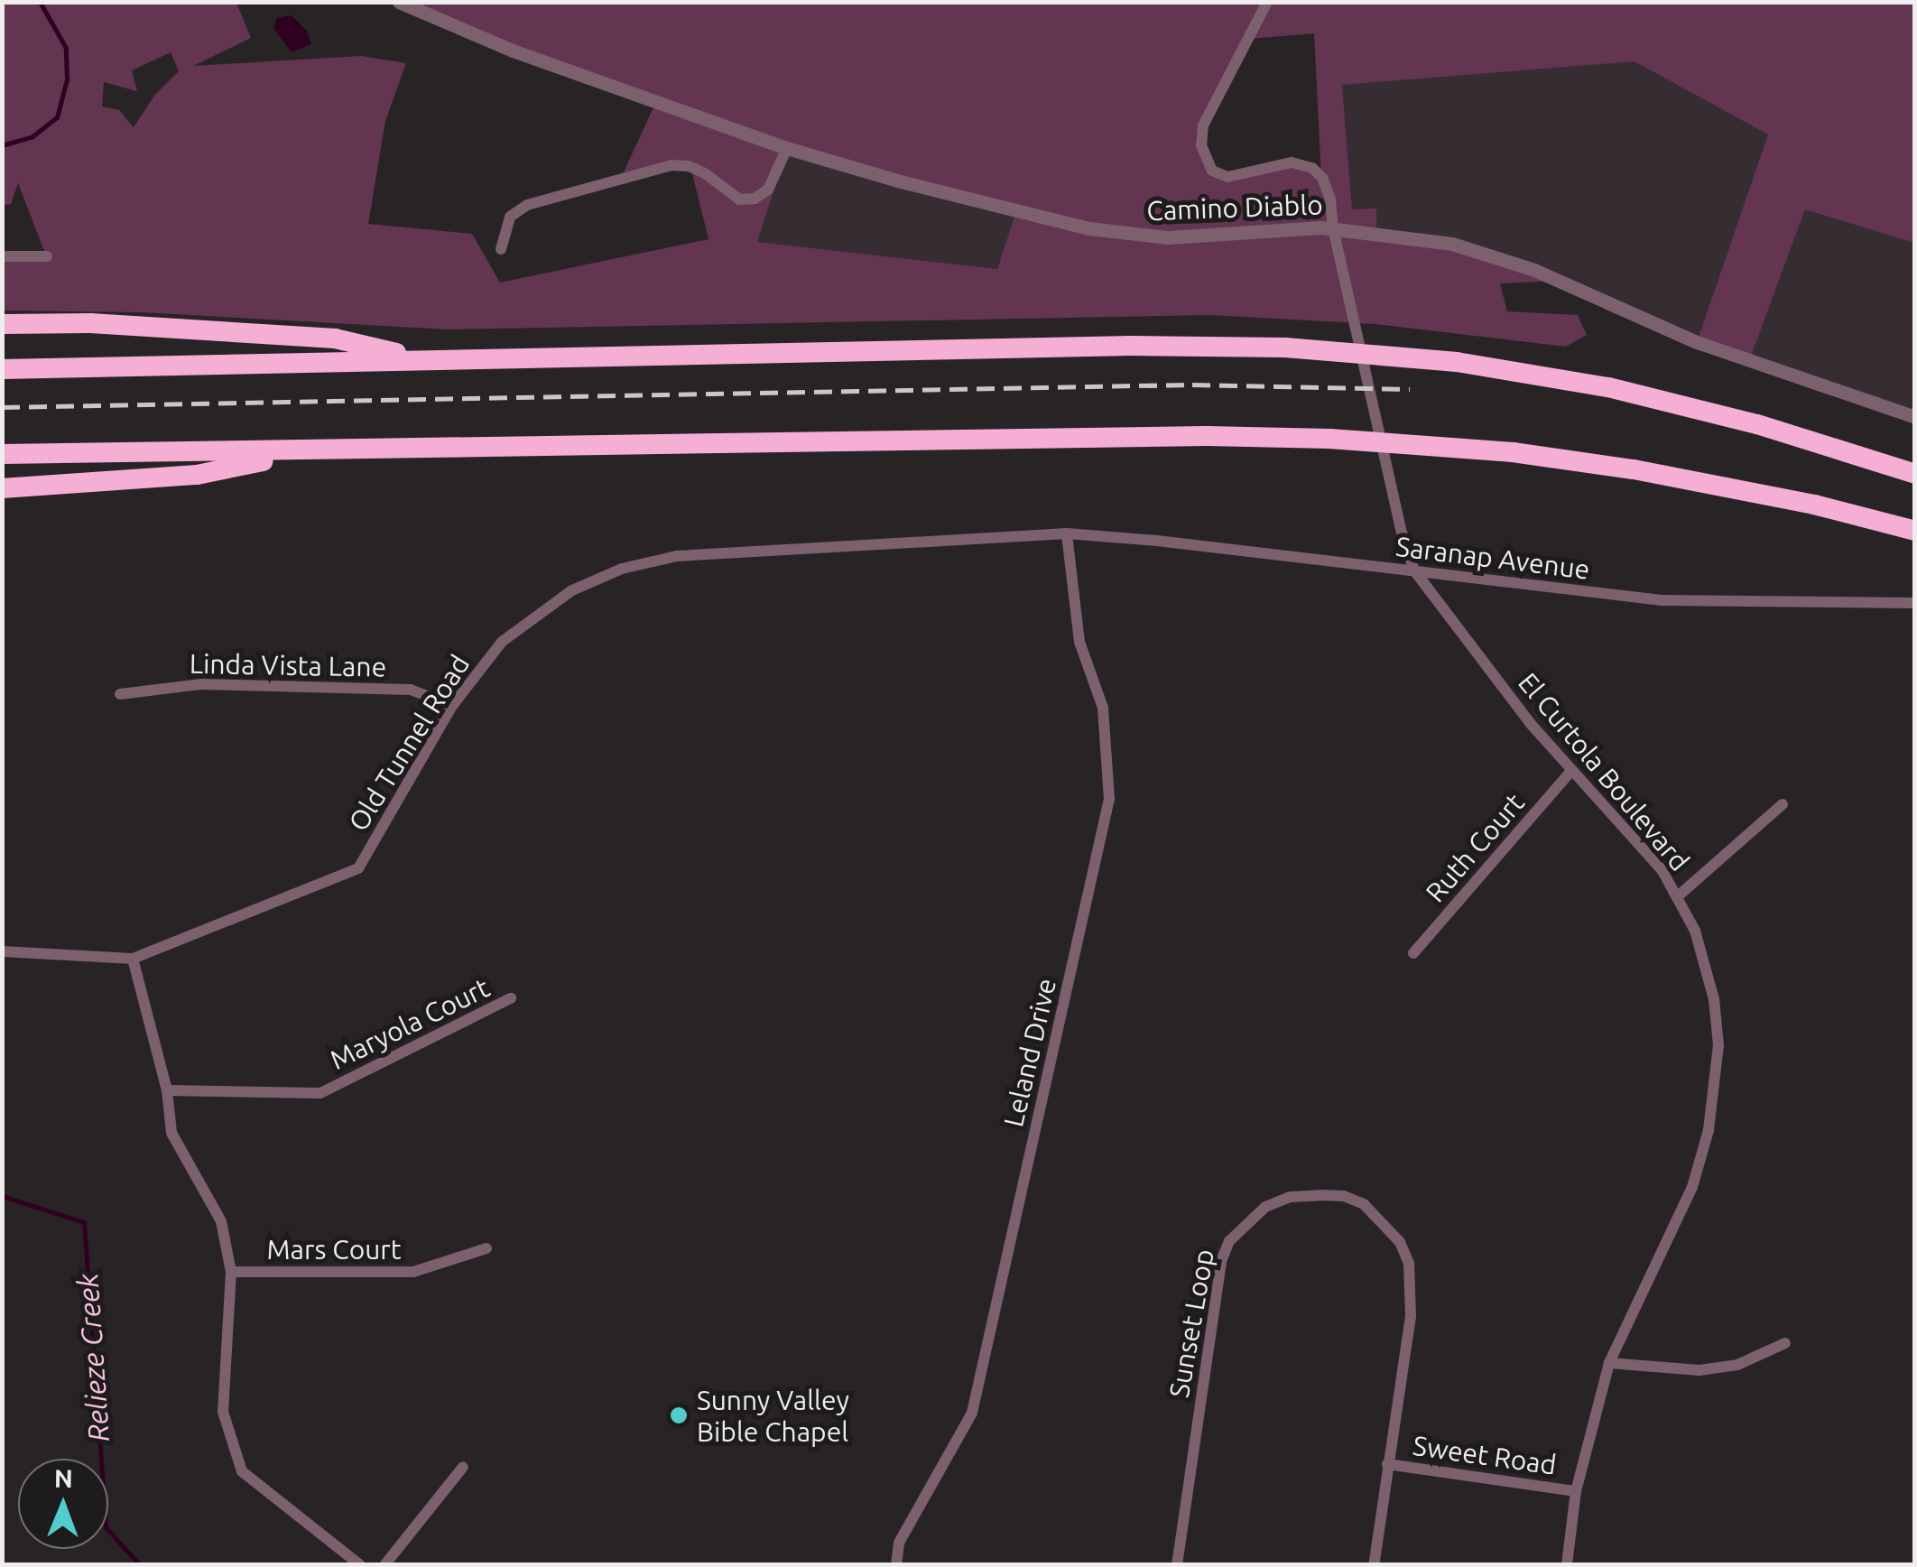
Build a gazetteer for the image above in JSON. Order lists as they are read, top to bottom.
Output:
{
  "streets": {
    "street": [
      "Camino Diablo",
      "Saranap Avenue",
      "Linda Vista Lane",
      "Old Tunnel Road",
      "El Curtola Boulevard",
      "Ruth Court",
      "Maryola Court",
      "Leland Drive",
      "Mars Court",
      "Sunset Loop",
      "Sweet Road"
    ]
  },
  "crossings": [
    ["Camino Diablo", "El Curtola Boulevard"],
    ["Saranap Avenue", "Old Tunnel Road"],
    ["Saranap Avenue", "El Curtola Boulevard"],
    ["Saranap Avenue", "Leland Drive"],
    ["Linda Vista Lane", "Old Tunnel Road"],
    ["Old Tunnel Road", "Leland Drive"],
    ["El Curtola Boulevard", "Ruth Court"],
    ["El Curtola Boulevard", "Sweet Road"],
    ["Sunset Loop", "Sweet Road"]
  ],
  "water": ["Relieze Creek"],
  "places": ["Sunny Valley Bible Chapel"],
  "north": "top"
}
